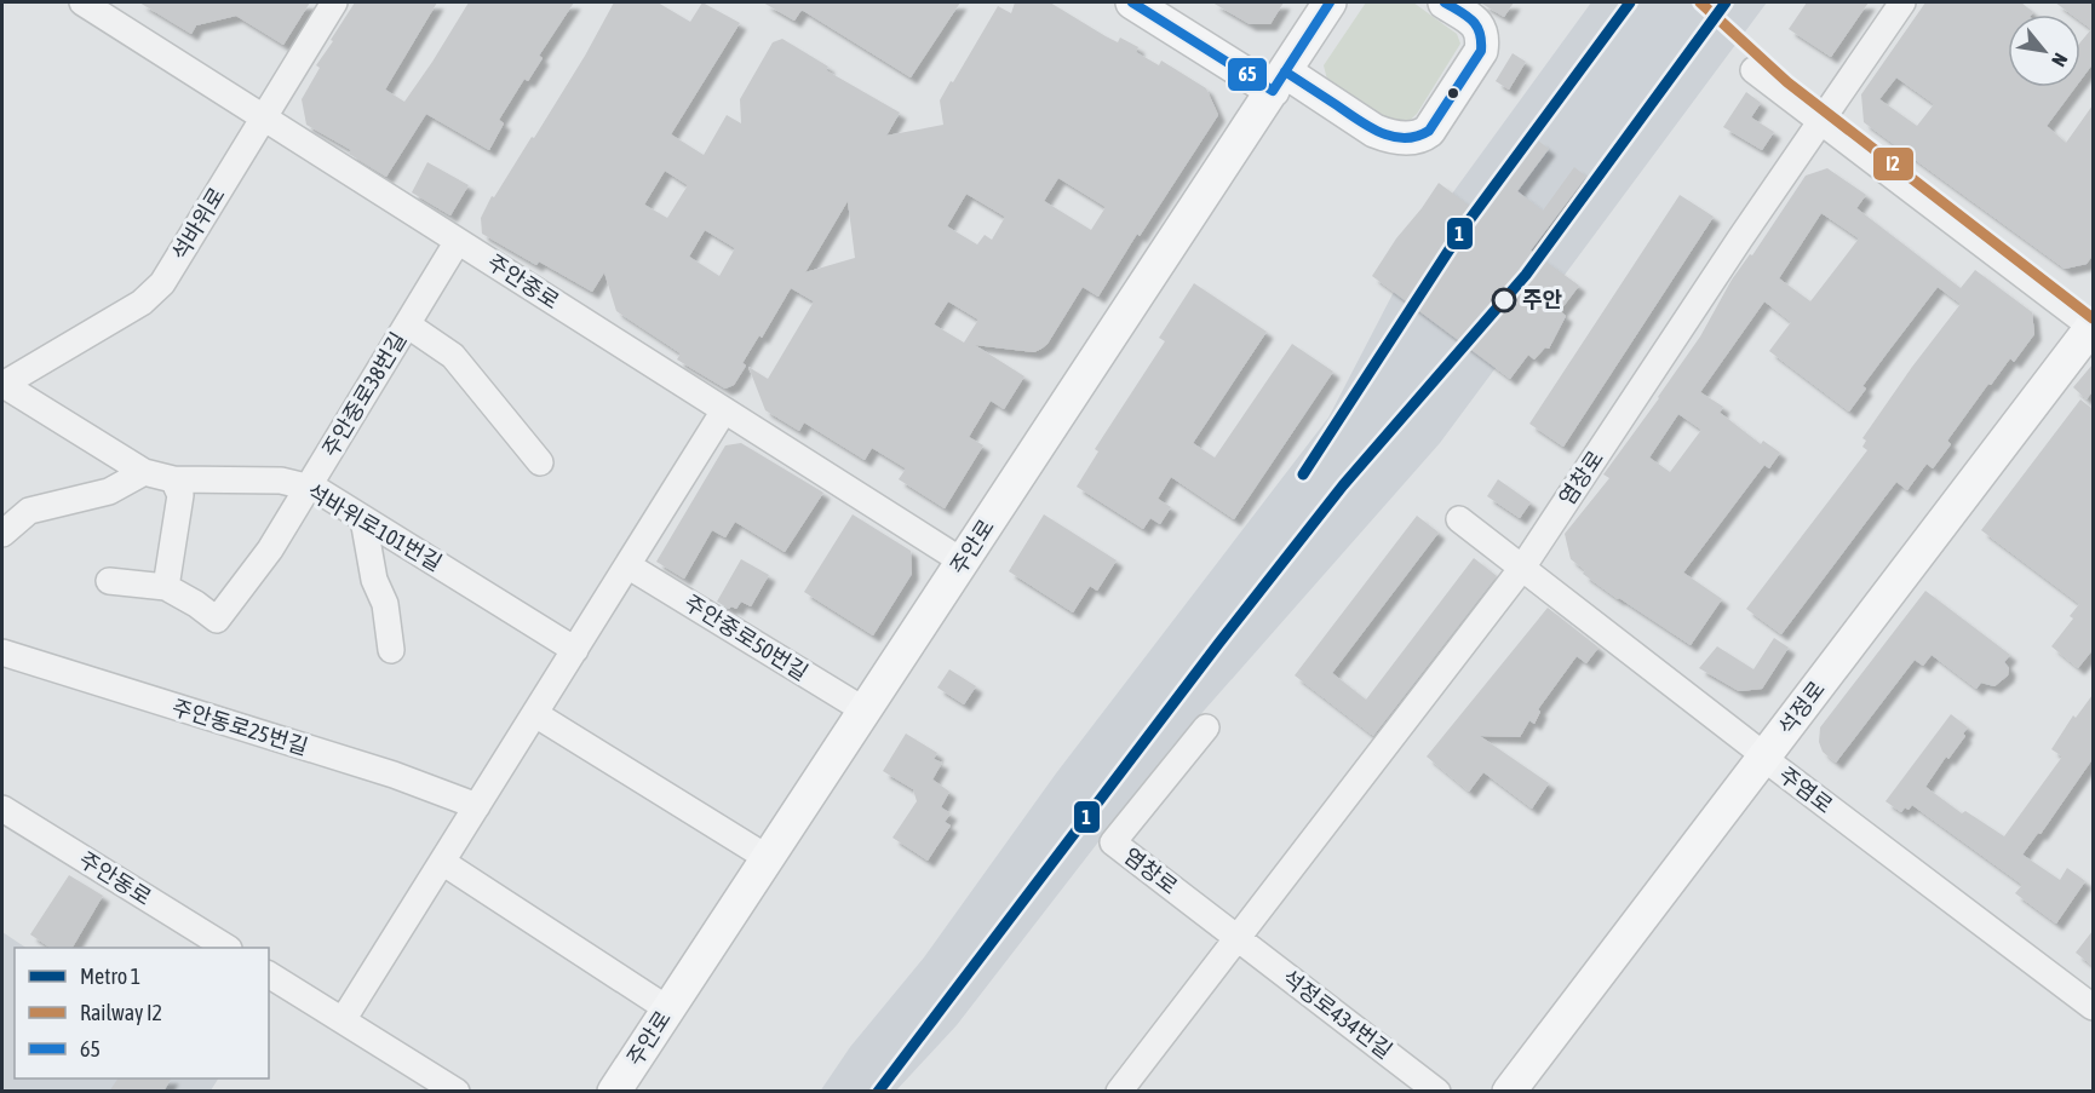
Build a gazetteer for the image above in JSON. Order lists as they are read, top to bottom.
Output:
{
  "streets": {
    "main road": ["주안로", "석정로"],
    "street": [
      "석바위로",
      "주안중로",
      "주안중로38번길",
      "염창로",
      "석바위로101번길",
      "주안중로50번길",
      "주안동로25번길",
      "주염로",
      "주안동로",
      "석정로434번길"
    ]
  },
  "crossings": [
    ["석바위로", "주안중로"],
    ["석바위로", "석바위로101번길"],
    ["주안중로", "주안중로38번길"],
    ["주안중로", "주안로"],
    ["주안중로38번길", "석바위로101번길"],
    ["염창로", "주염로"],
    ["염창로", "석정로434번길"],
    ["주안로", "주안중로50번길"],
    ["석정로", "주염로"]
  ],
  "places": ["주안"],
  "lines": ["metro line 1", "rail line I2", "transit line 65"],
  "legend": ["Metro 1", "Railway I2", "65"],
  "north": "bottom right"
}
